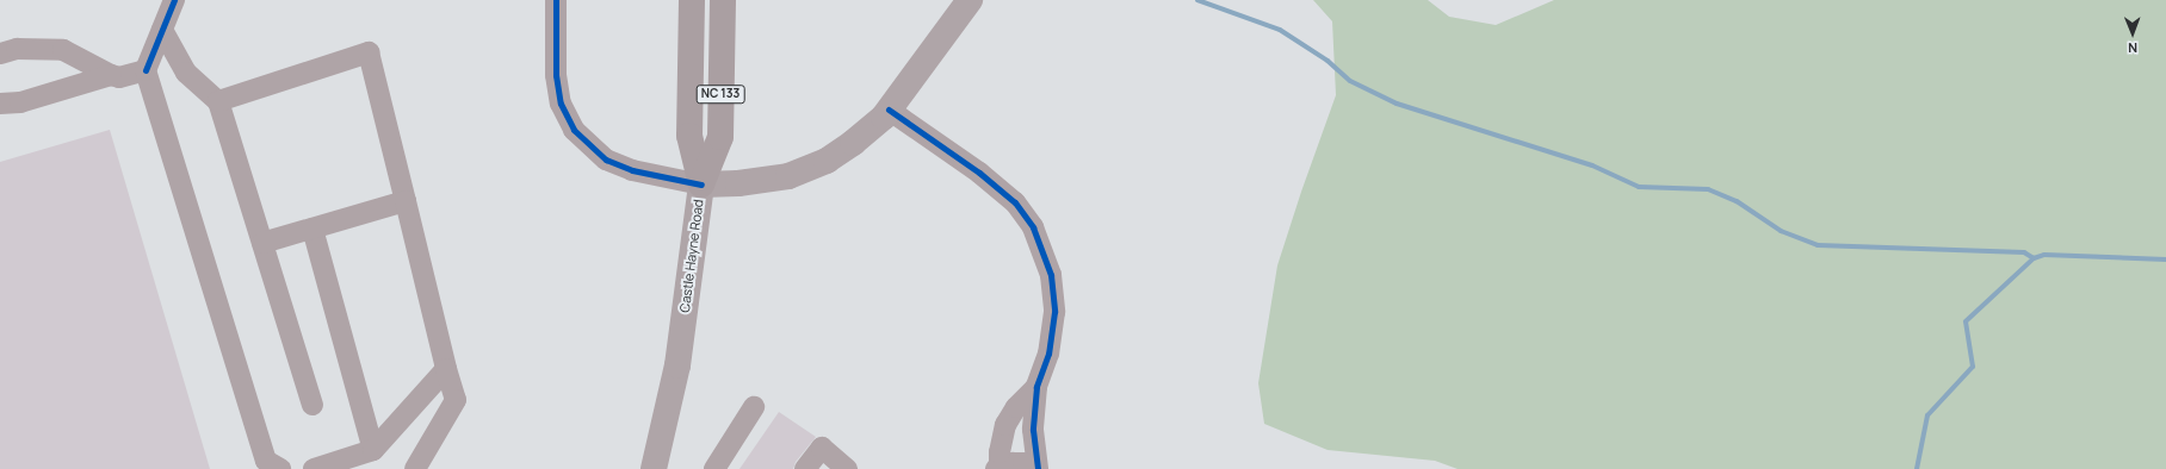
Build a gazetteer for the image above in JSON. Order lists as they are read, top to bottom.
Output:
{
  "streets": {
    "highway": ["NC 133"],
    "main road": ["Castle Hayne Road"]
  },
  "crossings": [
    ["NC 133", "Castle Hayne Road"]
  ],
  "north": "bottom"
}
